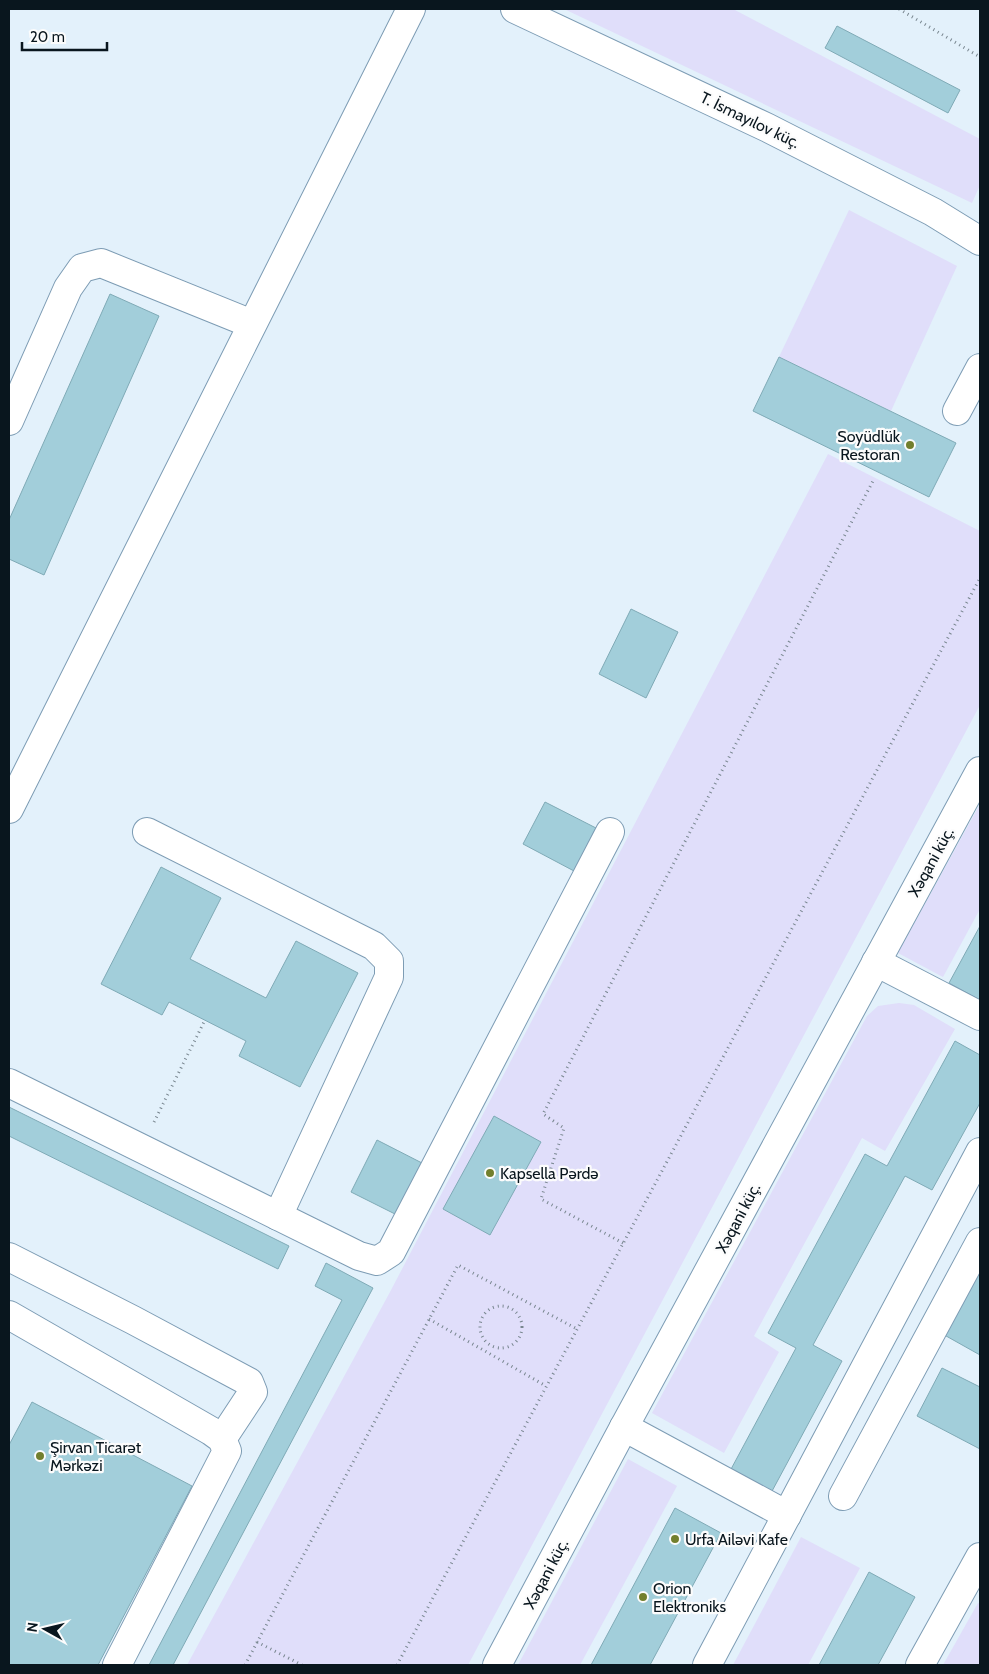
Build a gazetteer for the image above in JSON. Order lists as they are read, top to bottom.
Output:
{
  "streets": {
    "street": ["T. İsmayılov küç.", "Xəqani küç."]
  },
  "places": [
    "Soyüdlük Restoran",
    "Kapsella Pərdə",
    "Şirvan Ticarət Mərkəzi",
    "Urfa Ailəvi Kafe",
    "Orion Elektroniks"
  ],
  "scale_bar": "20 m",
  "north": "left"
}
